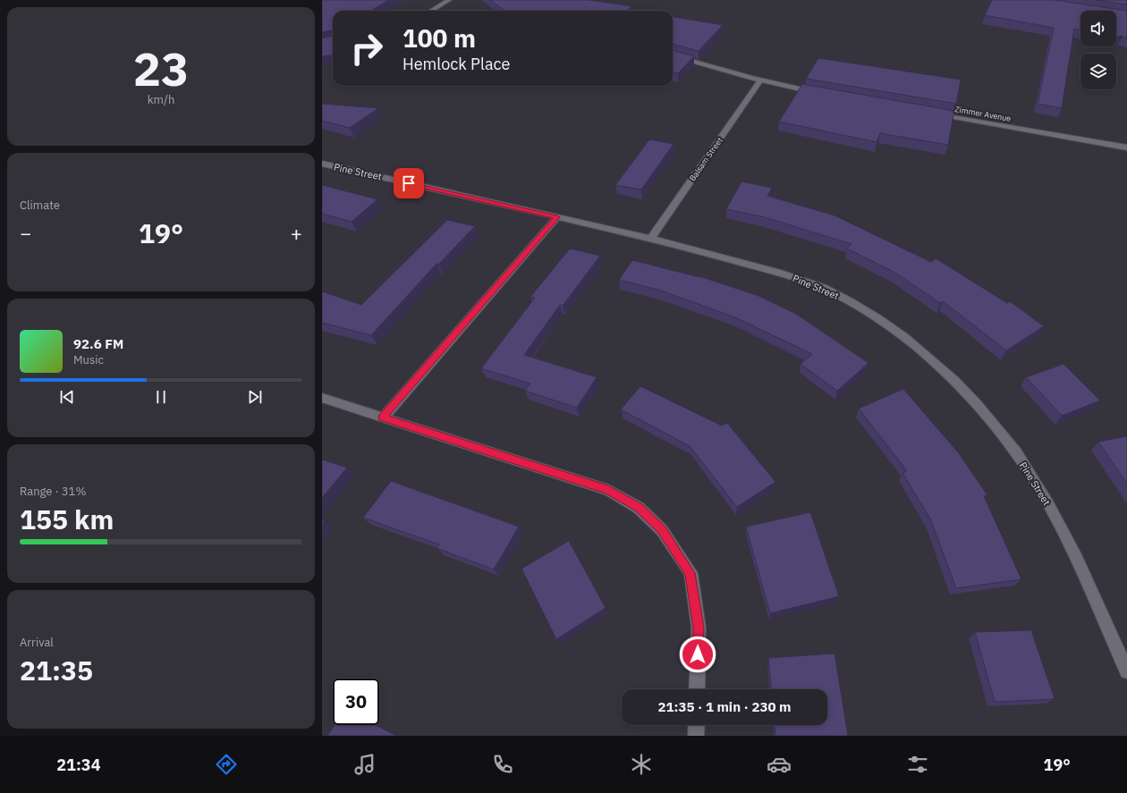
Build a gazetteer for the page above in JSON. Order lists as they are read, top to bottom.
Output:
{
  "streets": {
    "street": ["Zimmer Avenue", "Balsam Street", "Pine Street"]
  },
  "crossings": [
    ["Balsam Street", "Pine Street"]
  ],
  "page": {
    "tile": [
      ["23", "km/h"],
      "Climate",
      ["Range · 31%", "155 km"],
      ["Arrival", "21:35"]
    ],
    "turn": ["100 m", "Hemlock Place"],
    "heat": ["−", "19°", "+"],
    "song": ["92.6 FM", "Music"],
    "limit": "30",
    "trip": "21:35 · 1 min · 230 m",
    "tabs": ["21:34", "19°"]
  }
}
